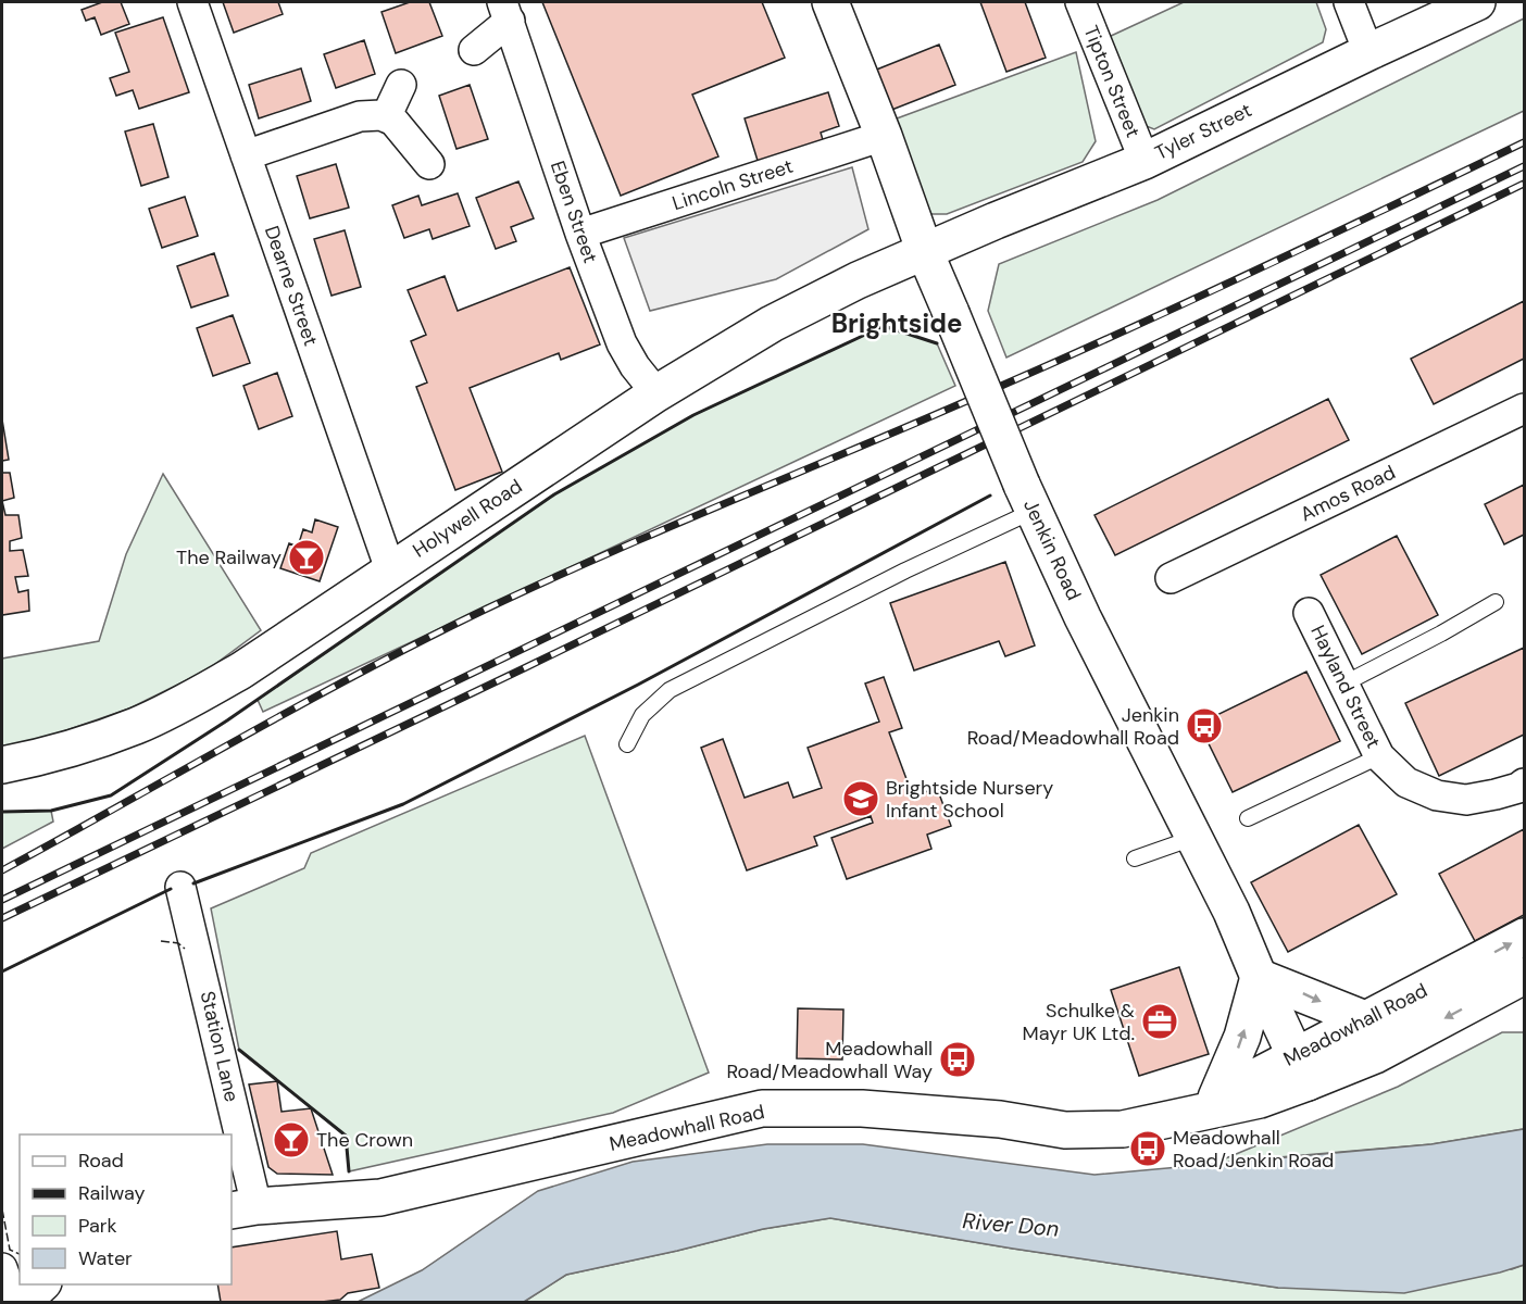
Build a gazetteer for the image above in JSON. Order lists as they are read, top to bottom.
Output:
{
  "streets": {
    "main road": [
      "Tyler Street",
      "Holywell Road",
      "Jenkin Road",
      "Meadowhall Road"
    ],
    "street": [
      "Tipton Street",
      "Lincoln Street",
      "Eben Street",
      "Dearne Street",
      "Amos Road",
      "Hayland Street",
      "Station Lane"
    ]
  },
  "crossings": [
    ["Tipton Street", "Tyler Street"],
    ["Tyler Street", "Holywell Road"],
    ["Tyler Street", "Jenkin Road"],
    ["Lincoln Street", "Eben Street"],
    ["Lincoln Street", "Jenkin Road"],
    ["Eben Street", "Holywell Road"],
    ["Dearne Street", "Holywell Road"],
    ["Holywell Road", "Jenkin Road"],
    ["Jenkin Road", "Meadowhall Road"],
    ["Meadowhall Road", "Station Lane"]
  ],
  "districts": ["Brightside"],
  "water": ["River Don"],
  "places": {
    "bar": ["The Railway", "The Crown"],
    "bus stop": ["Jenkin Road/Meadowhall Road", "Meadowhall Road/Meadowhall Way", "Meadowhall Road/Jenkin Road"],
    "school or university": ["Brightside Nursery Infant School"],
    "office": ["Schulke & Mayr UK Ltd."]
  },
  "legend": [
    "Road",
    "Railway",
    "Park",
    "Water"
  ]
}
